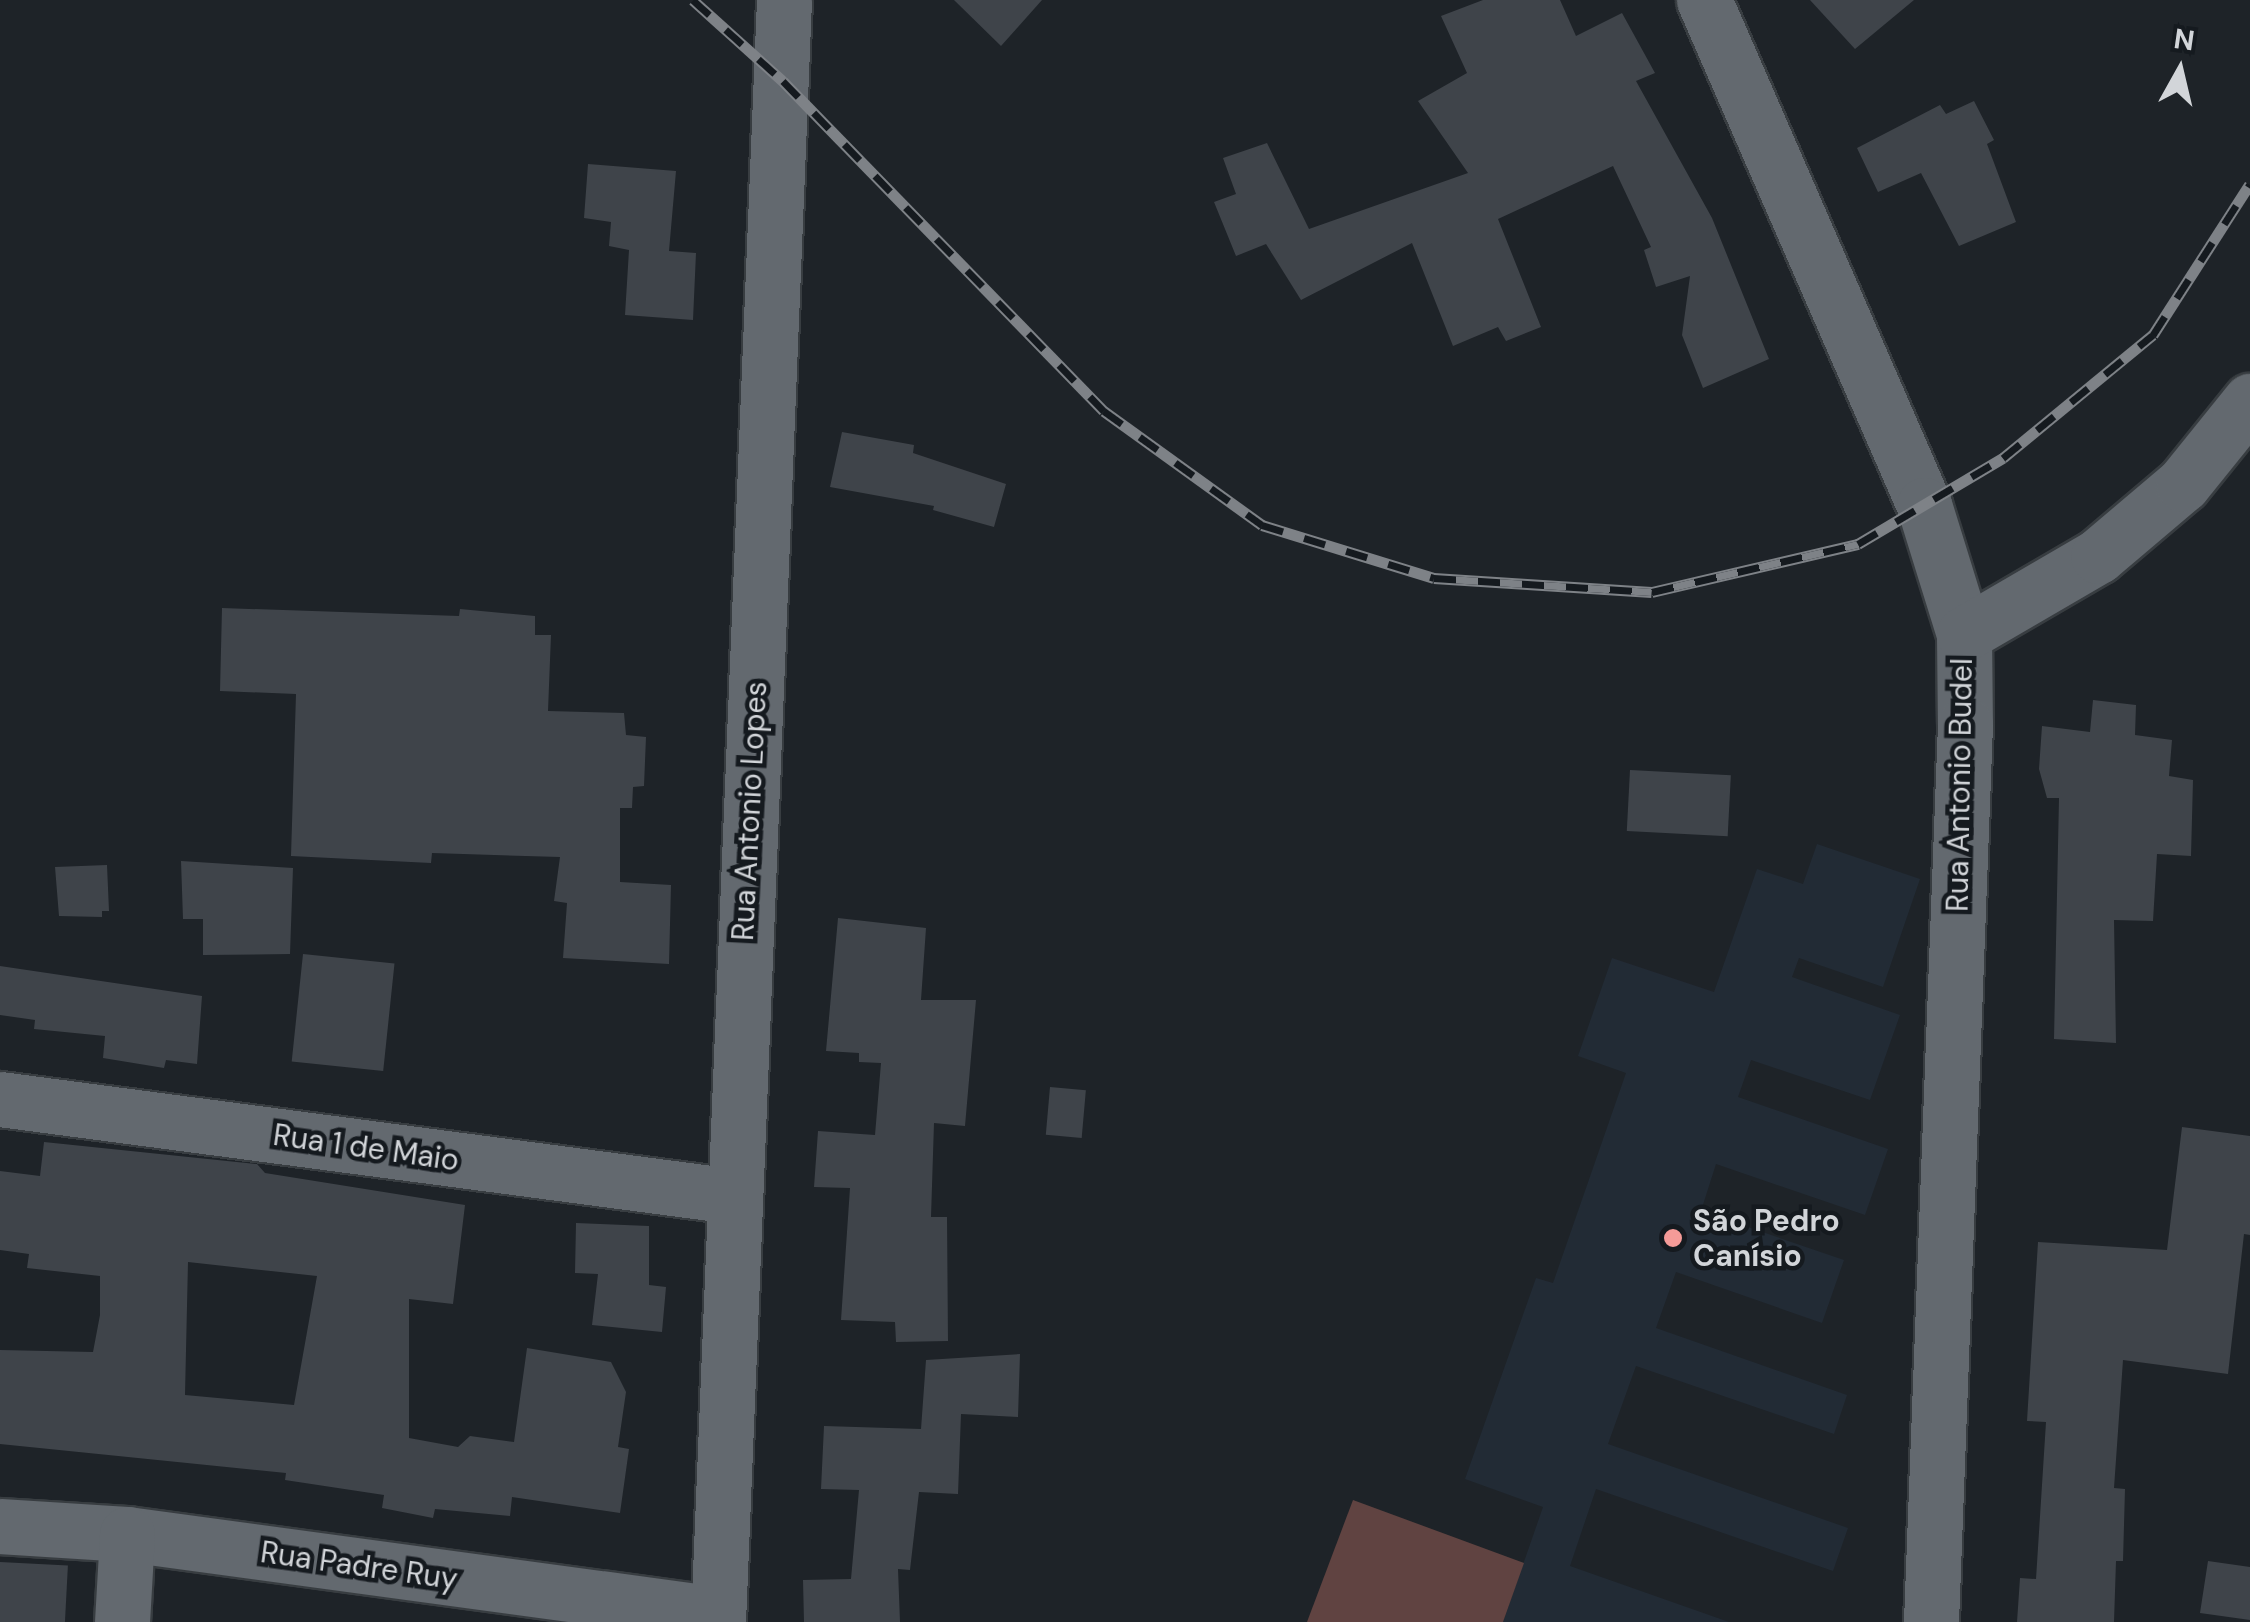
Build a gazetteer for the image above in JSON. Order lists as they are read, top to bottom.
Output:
{
  "streets": {
    "street": [
      "Rua Antonio Budel",
      "Rua Antonio Lopes",
      "Rua 1 de Maio",
      "Rua Padre Ruy"
    ]
  },
  "crossings": [
    ["Rua Antonio Lopes", "Rua 1 de Maio"],
    ["Rua Antonio Lopes", "Rua Padre Ruy"]
  ],
  "places": ["São Pedro Canísio"],
  "north": "top"
}
